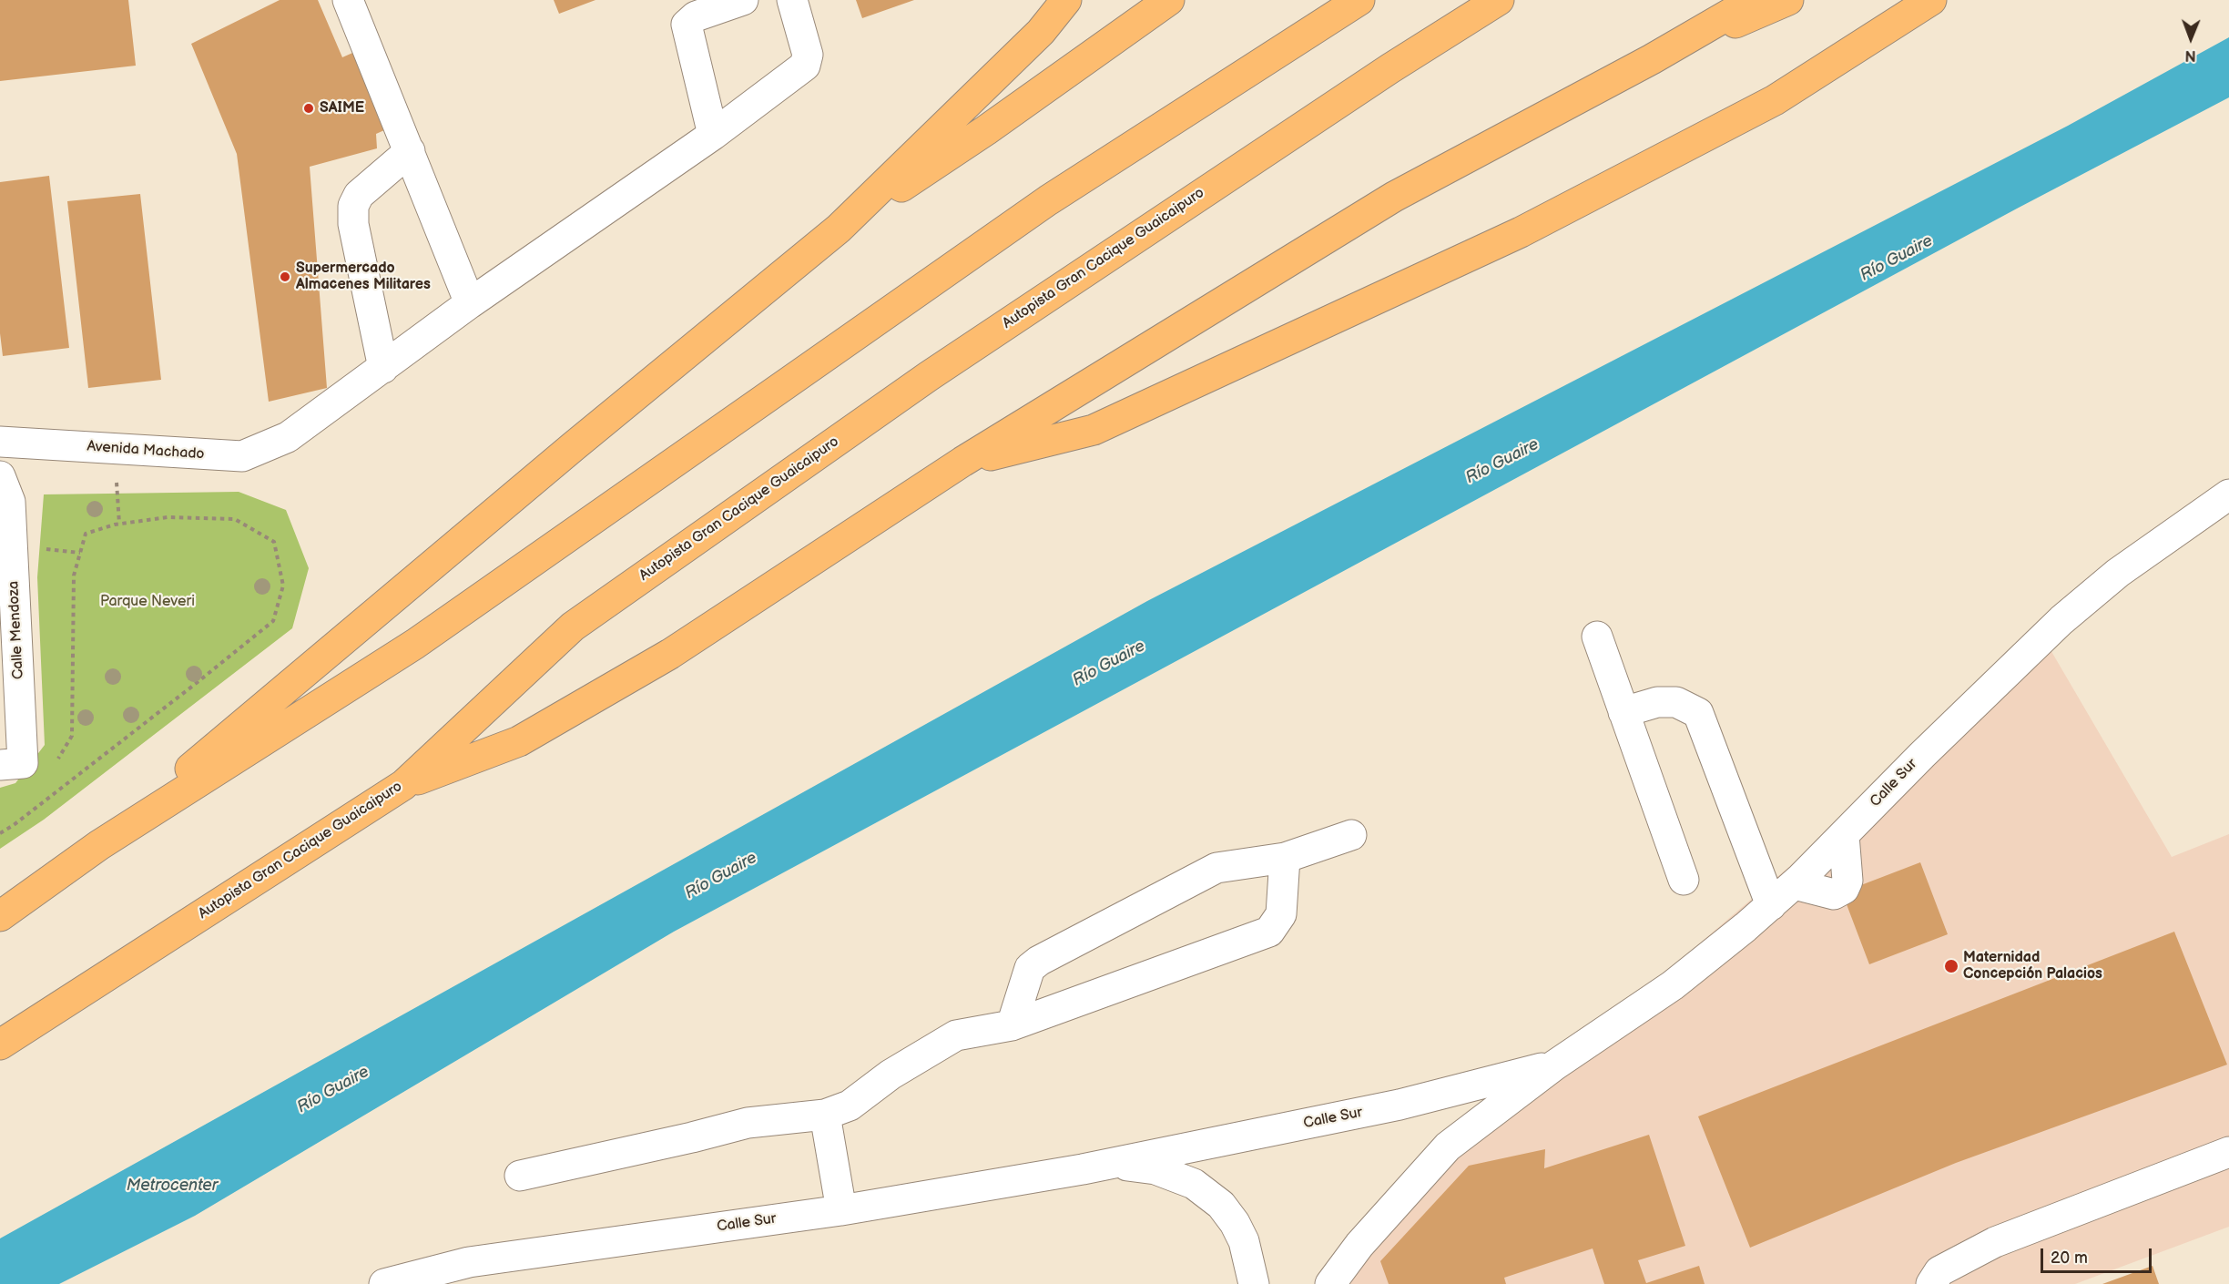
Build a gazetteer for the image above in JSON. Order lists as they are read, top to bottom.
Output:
{
  "streets": {
    "highway": ["Autopista Gran Cacique Guaicaipuro"],
    "street": ["Avenida Machado", "Calle Mendoza", "Calle Sur"]
  },
  "water": ["Río Guaire", "Metrocenter"],
  "parks": ["Parque Neveri"],
  "places": ["SAIME", "Supermercado Almacenes Militares", "Maternidad Concepción Palacios"],
  "scale_bar": "20 m",
  "north": "bottom"
}
